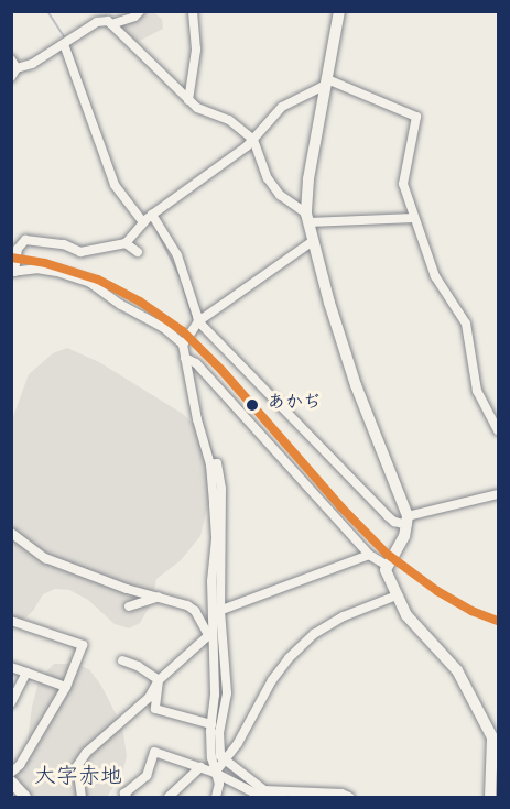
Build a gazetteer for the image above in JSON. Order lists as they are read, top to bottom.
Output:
{
  "districts": ["大字赤地"],
  "places": ["あかぢ"]
}
